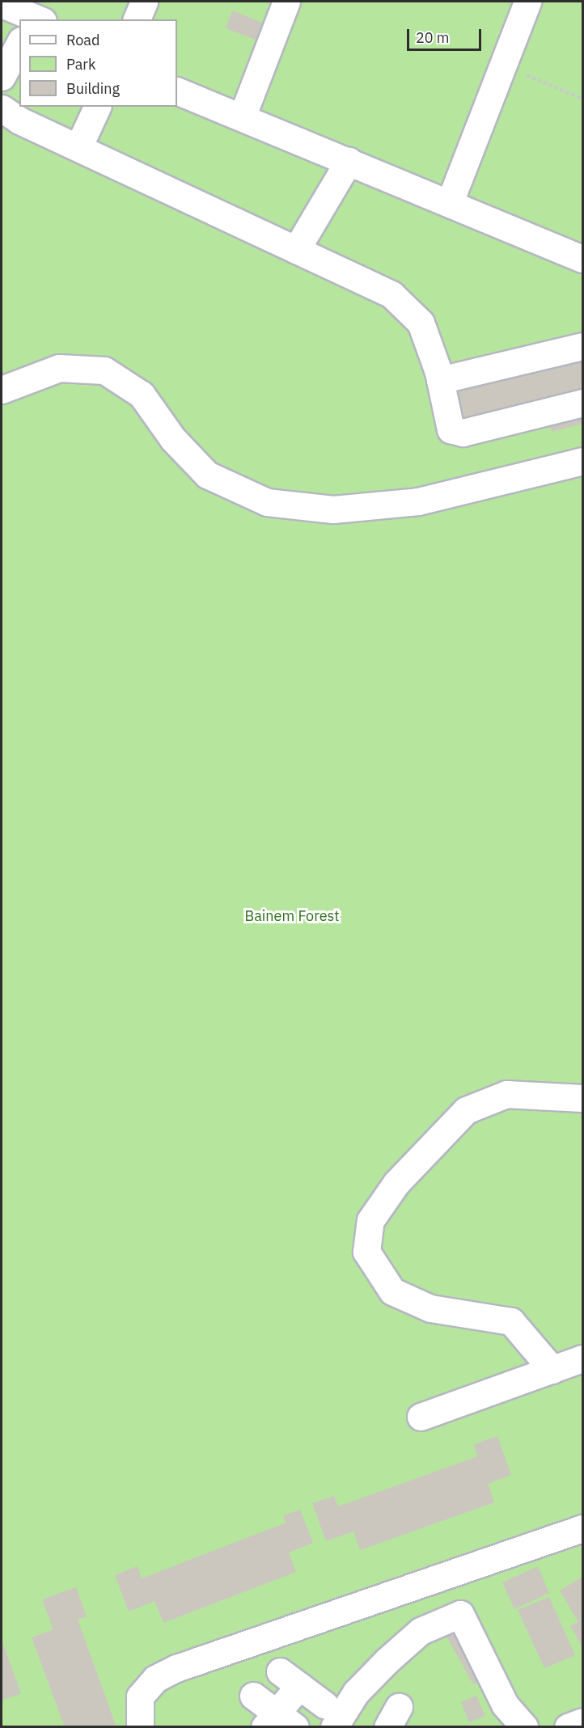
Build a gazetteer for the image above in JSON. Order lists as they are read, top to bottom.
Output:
{
  "parks": ["Bainem Forest"],
  "legend": ["Road", "Park", "Building"],
  "scale_bar": "20 m"
}
